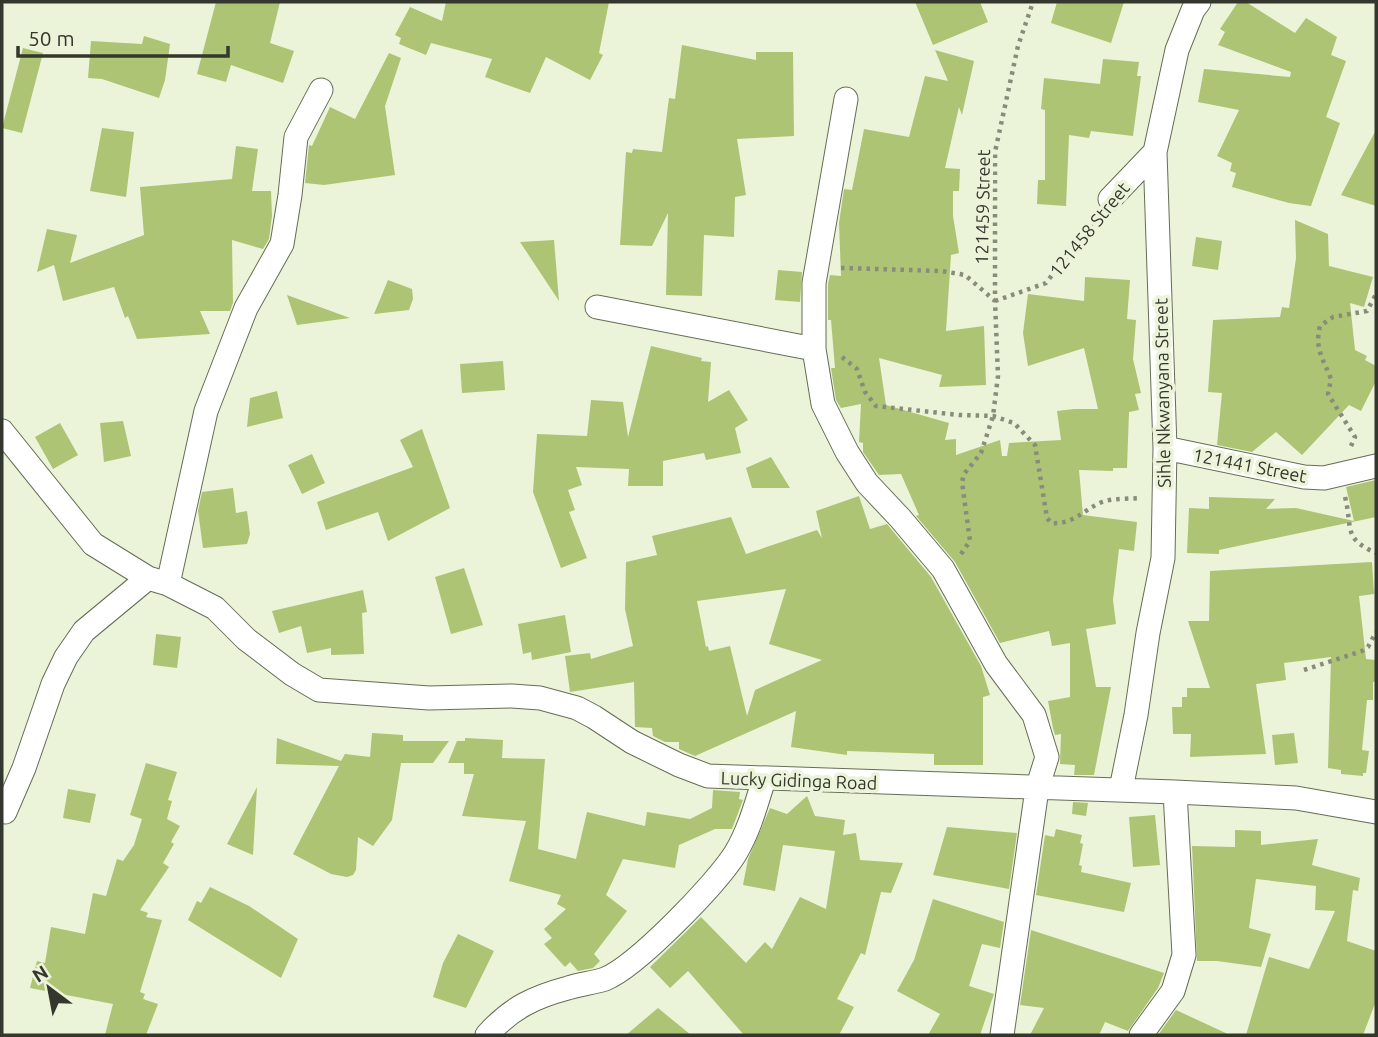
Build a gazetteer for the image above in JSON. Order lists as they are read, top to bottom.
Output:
{
  "streets": {
    "street": [
      "121458 Street",
      "Sihle Nkwanyana Street",
      "121441 Street",
      "Lucky Gidinga Road"
    ],
    "path": ["121459 Street"]
  },
  "crossings": [
    ["121459 Street", "121458 Street"],
    ["121458 Street", "Sihle Nkwanyana Street"],
    ["Sihle Nkwanyana Street", "121441 Street"],
    ["Sihle Nkwanyana Street", "Lucky Gidinga Road"]
  ],
  "scale_bar": "50 m",
  "north": "top left"
}
